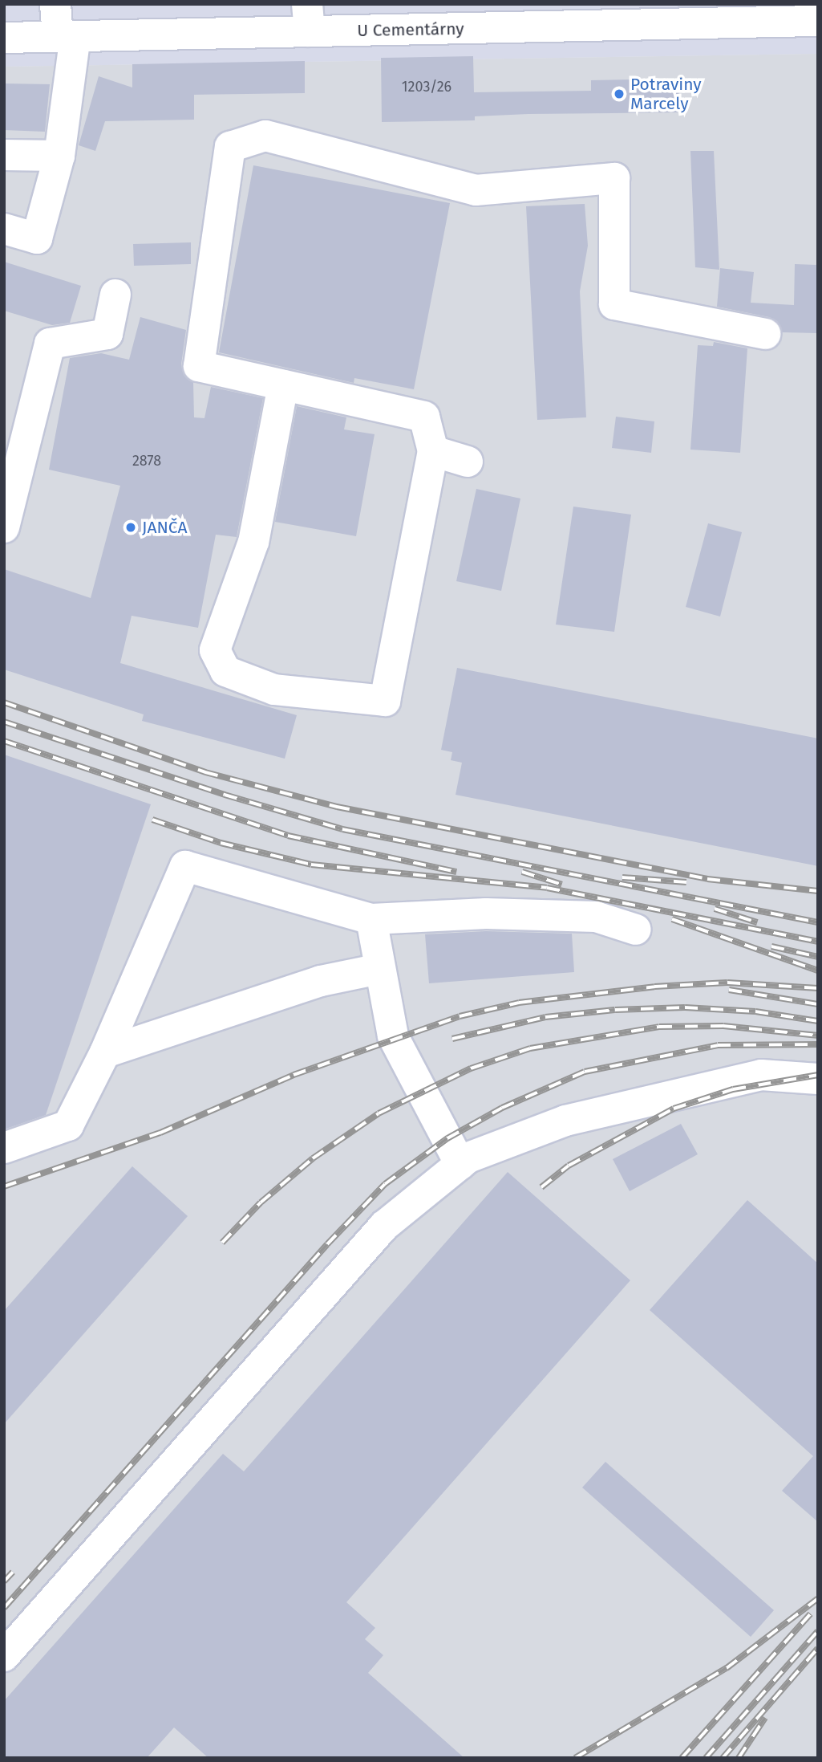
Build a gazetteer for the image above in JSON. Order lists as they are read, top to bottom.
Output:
{
  "streets": {
    "street": ["U Cementárny"]
  },
  "places": ["Potraviny Marcely", "JANČA"],
  "house_numbers": ["1203/26", "2878"]
}
